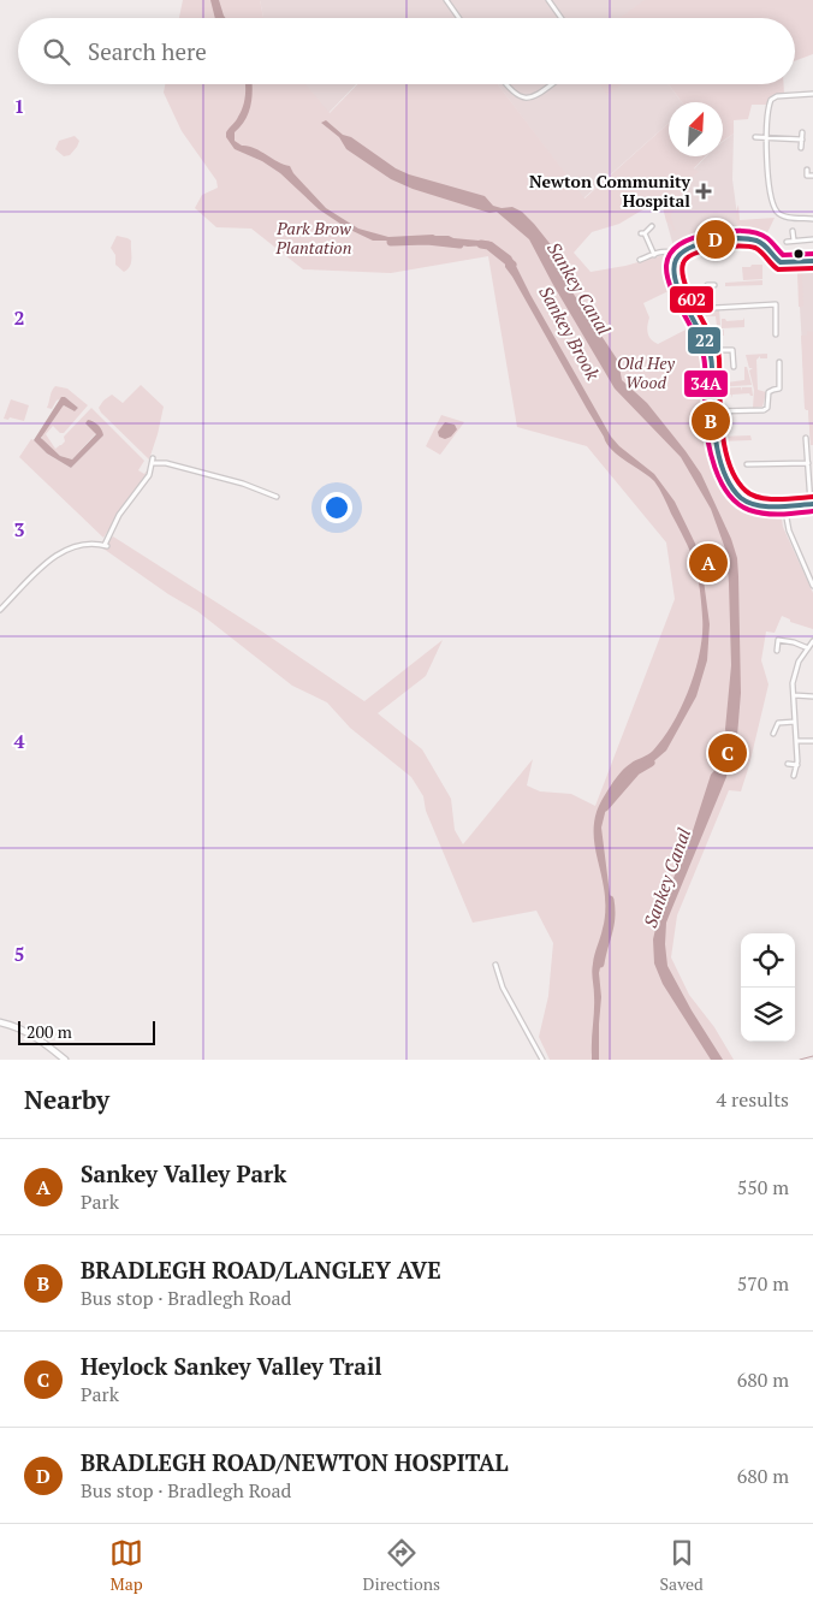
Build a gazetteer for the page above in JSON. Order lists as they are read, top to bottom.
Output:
{
  "water": ["Sankey Canal", "Sankey Brook"],
  "parks": ["Park Brow Plantation", "Old Hey Wood"],
  "places": {
    "health": ["Newton Community Hospital"]
  },
  "lines": ["transit line 34A", "transit line 22", "transit line 602"],
  "scale_bar": "200 m",
  "north": "top right",
  "page": {
    "search": "Search here",
    "pins": [
      "D",
      "B",
      "A",
      "C"
    ],
    "scale": "200 m",
    "heading": ["Nearby", "4 results"],
    "list": [
      {
        "mark": "A",
        "name": "Sankey Valley Park",
        "note": "Park",
        "value": "550 m"
      },
      {
        "mark": "B",
        "name": "BRADLEGH ROAD/LANGLEY AVE",
        "note": "Bus stop · Bradlegh Road",
        "value": "570 m"
      },
      {
        "mark": "C",
        "name": "Heylock Sankey Valley Trail",
        "note": "Park",
        "value": "680 m"
      },
      {
        "mark": "D",
        "name": "BRADLEGH ROAD/NEWTON HOSPITAL",
        "note": "Bus stop · Bradlegh Road",
        "value": "680 m"
      }
    ],
    "nav": ["Map", "Directions", "Saved"]
  },
  "grid": {
    "rows": [
      "1",
      "2",
      "3",
      "4",
      "5"
    ]
  }
}
